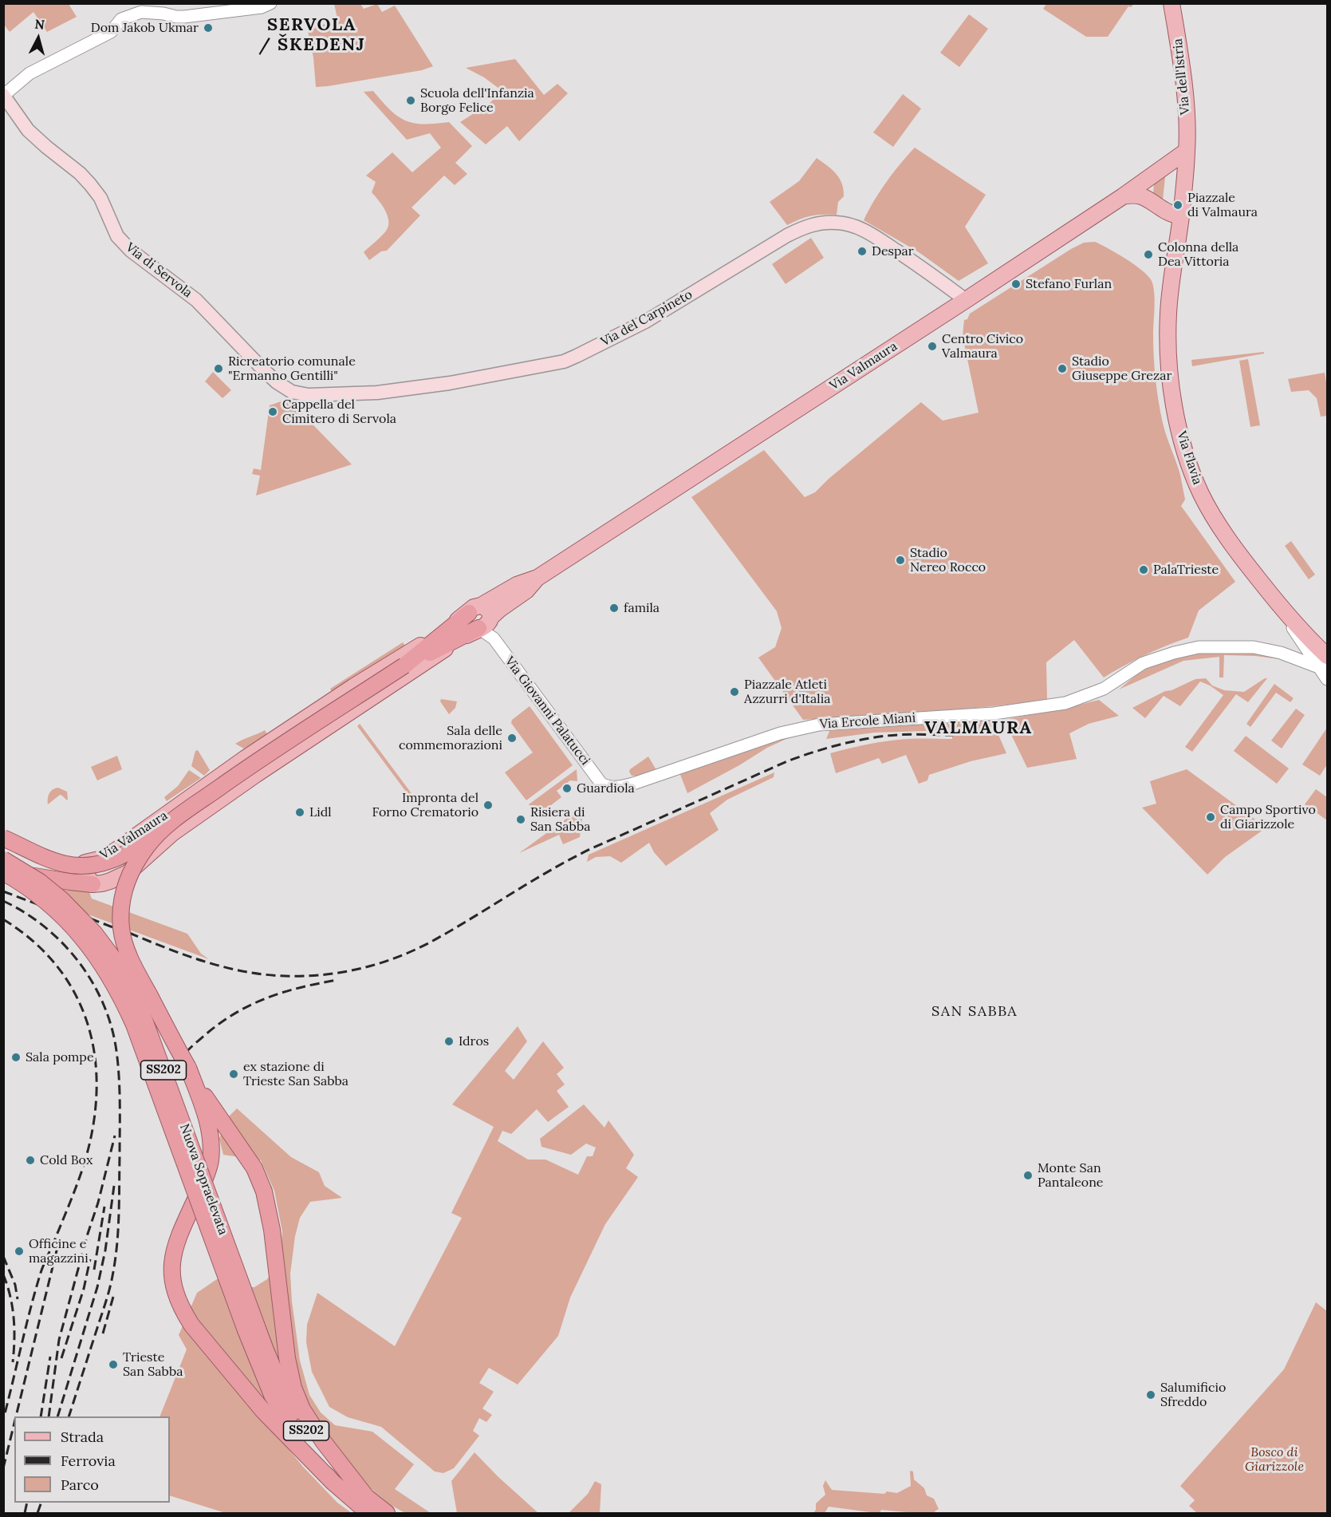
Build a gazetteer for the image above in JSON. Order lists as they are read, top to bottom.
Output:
{
  "streets": {
    "highway": ["SS202", "Nuova Sopraelevata"],
    "main road": [
      "Via dell'Istria",
      "Via di Servola",
      "Via del Carpineto",
      "Via Valmaura",
      "Via Flavia"
    ],
    "street": ["Via Giovanni Palatucci", "Via Ercole Miani"]
  },
  "crossings": [
    ["Via dell'Istria", "Via Valmaura"],
    ["Via di Servola", "Via del Carpineto"],
    ["Via del Carpineto", "Via Valmaura"],
    ["Via Valmaura", "Via Giovanni Palatucci"],
    ["Via Flavia", "Via Ercole Miani"],
    ["Via Giovanni Palatucci", "Via Ercole Miani"]
  ],
  "districts": ["SERVOLA / ŠKEDENJ", "VALMAURA", "SAN SABBA"],
  "parks": ["Bosco di Giarizzole"],
  "places": [
    "Dom Jakob Ukmar",
    "Scuola dell'Infanzia Borgo Felice",
    "Piazzale di Valmaura",
    "Despar",
    "Colonna della Dea Vittoria",
    "Stefano Furlan",
    "Centro Civico Valmaura",
    "Ricreatorio comunale \"Ermanno Gentilli\"",
    "Stadio Giuseppe Grezar",
    "Cappella del Cimitero di Servola",
    "Stadio Nereo Rocco",
    "PalaTrieste",
    "famila",
    "Piazzale Atleti Azzurri d'Italia",
    "Sala delle commemorazioni",
    "Guardiola",
    "Impronta del Forno Crematorio",
    "Lidl",
    "Campo Sportivo di Giarizzole",
    "Risiera di San Sabba",
    "Idros",
    "Sala pompe",
    "ex stazione di Trieste San Sabba",
    "Cold Box",
    "Monte San Pantaleone",
    "Officine e magazzini",
    "Trieste San Sabba",
    "Salumificio Sfreddo"
  ],
  "legend": ["Strada", "Ferrovia", "Parco"],
  "north": "top"
}
